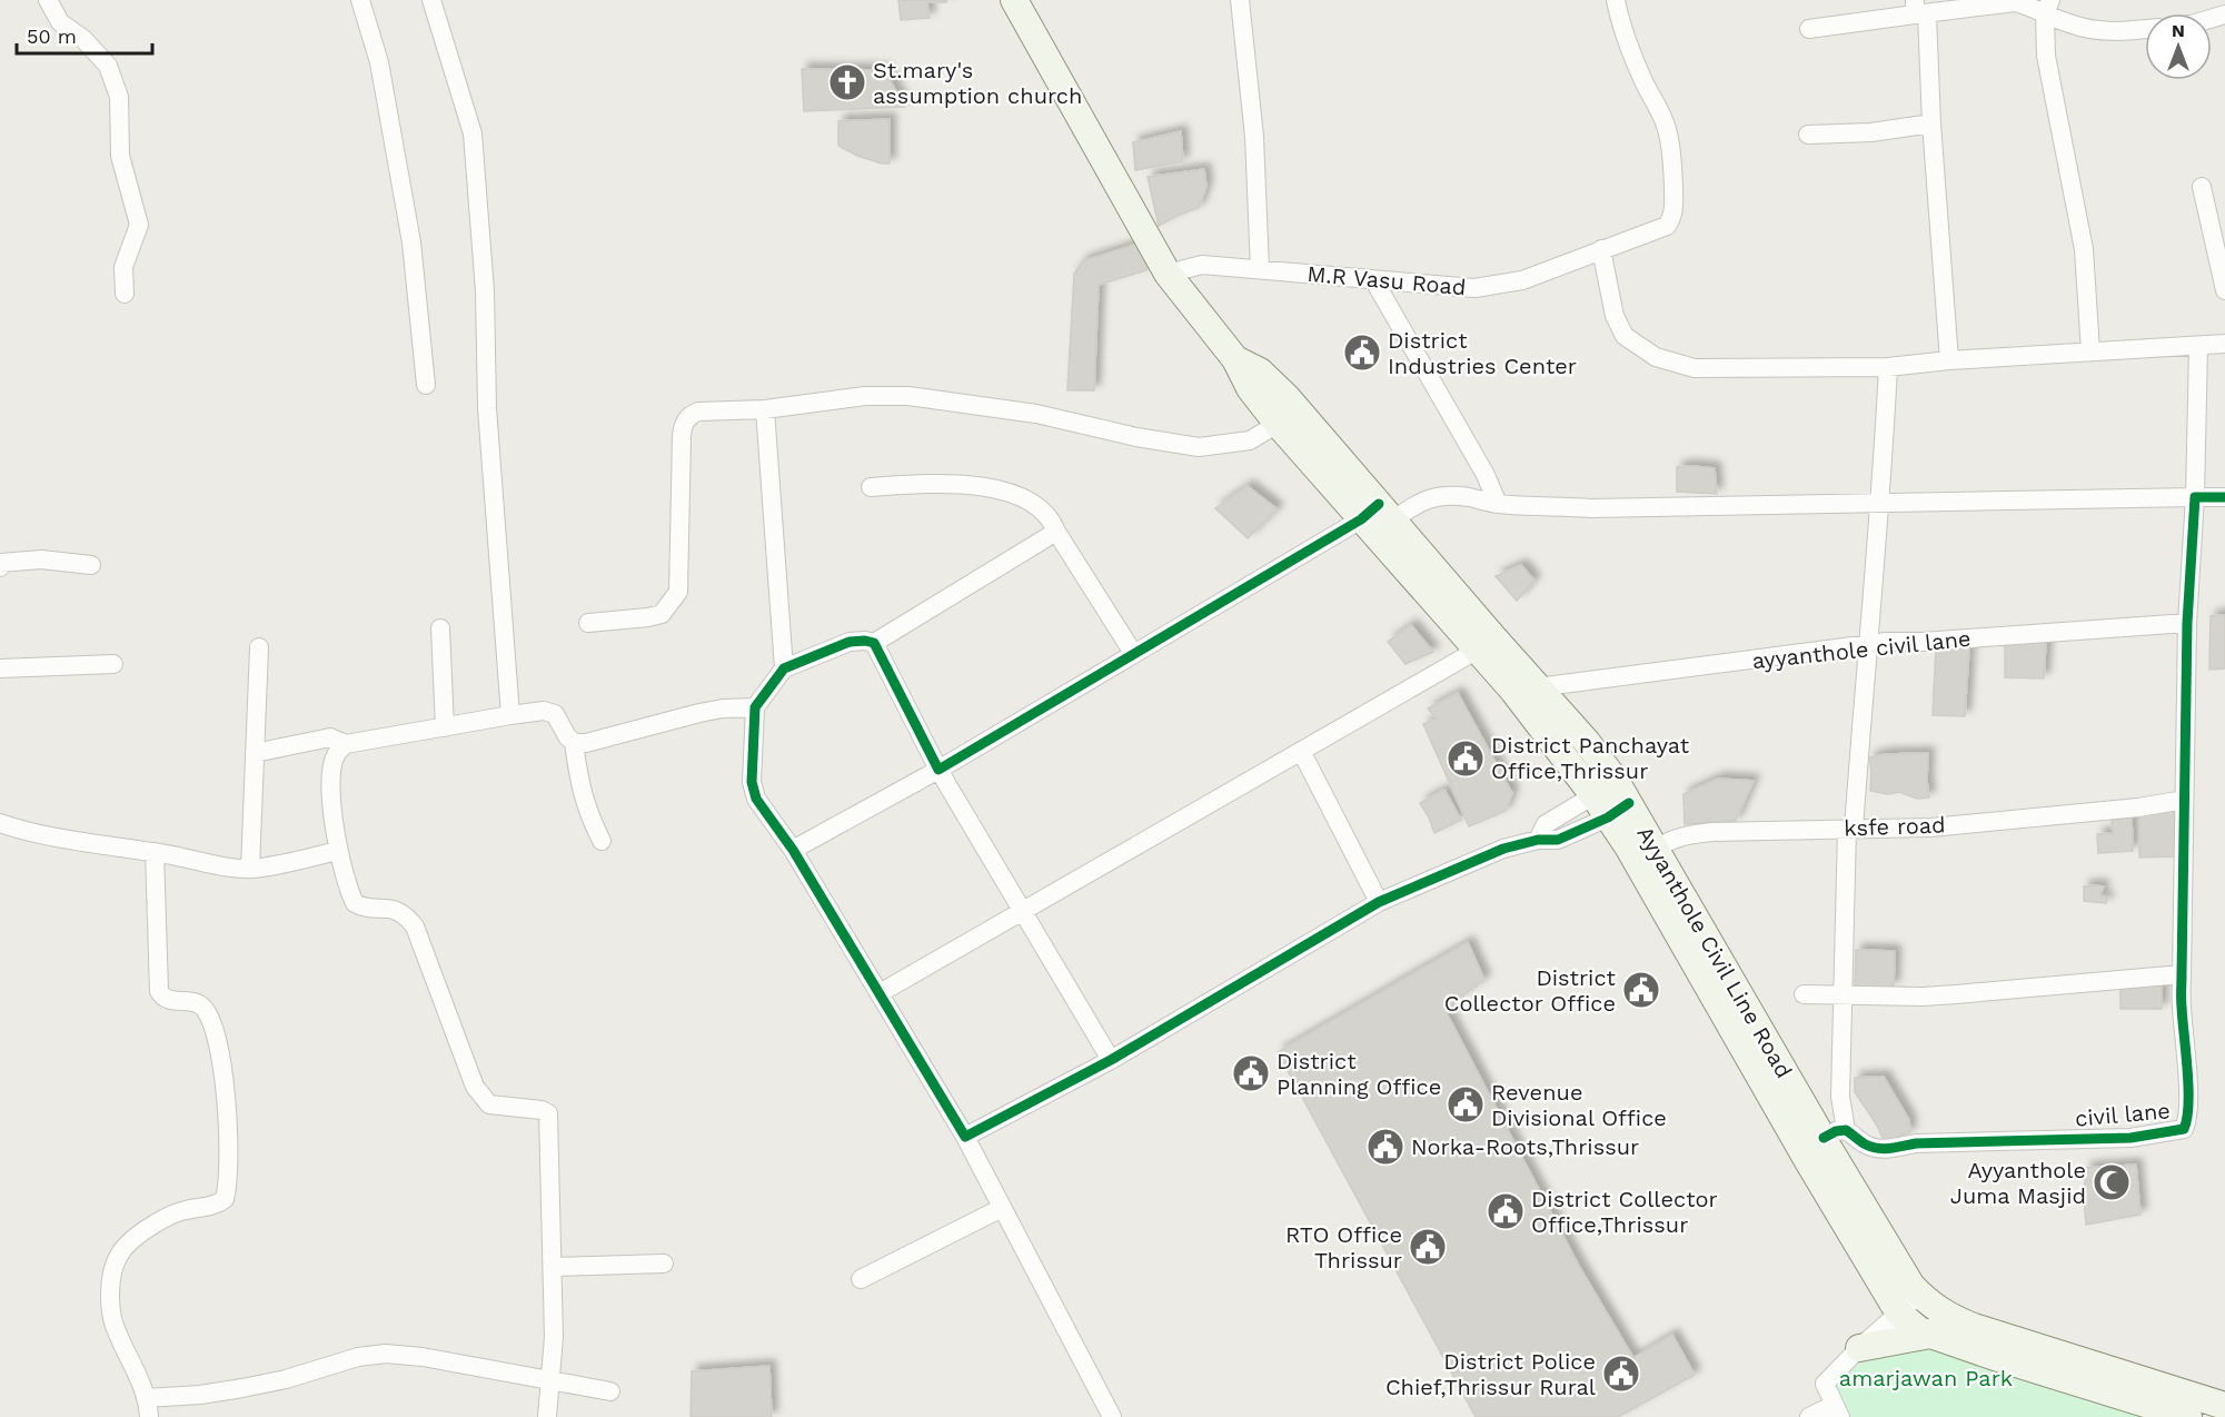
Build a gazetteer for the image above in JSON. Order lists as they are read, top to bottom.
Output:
{
  "streets": {
    "main road": ["Ayyanthole Civil Line Road"],
    "street": [
      "M.R Vasu Road",
      "ayyanthole civil lane",
      "ksfe road",
      "civil lane"
    ]
  },
  "crossings": [
    ["M.R Vasu Road", "Ayyanthole Civil Line Road"],
    ["ayyanthole civil lane", "Ayyanthole Civil Line Road"],
    ["ayyanthole civil lane", "civil lane"],
    ["ksfe road", "Ayyanthole Civil Line Road"],
    ["ksfe road", "civil lane"],
    ["Ayyanthole Civil Line Road", "civil lane"]
  ],
  "parks": ["amarjawan Park"],
  "places": {
    "church": ["St.mary's assumption church"],
    "public building": [
      "District Industries Center",
      "District Panchayat Office,Thrissur",
      "District Collector Office",
      "District Planning Office",
      "Revenue Divisional Office",
      "Norka-Roots,Thrissur",
      "District Collector Office,Thrissur",
      "RTO Office Thrissur",
      "District Police Chief,Thrissur Rural"
    ],
    "mosque": ["Ayyanthole Juma Masjid"]
  },
  "scale_bar": "50 m",
  "north": "top"
}
